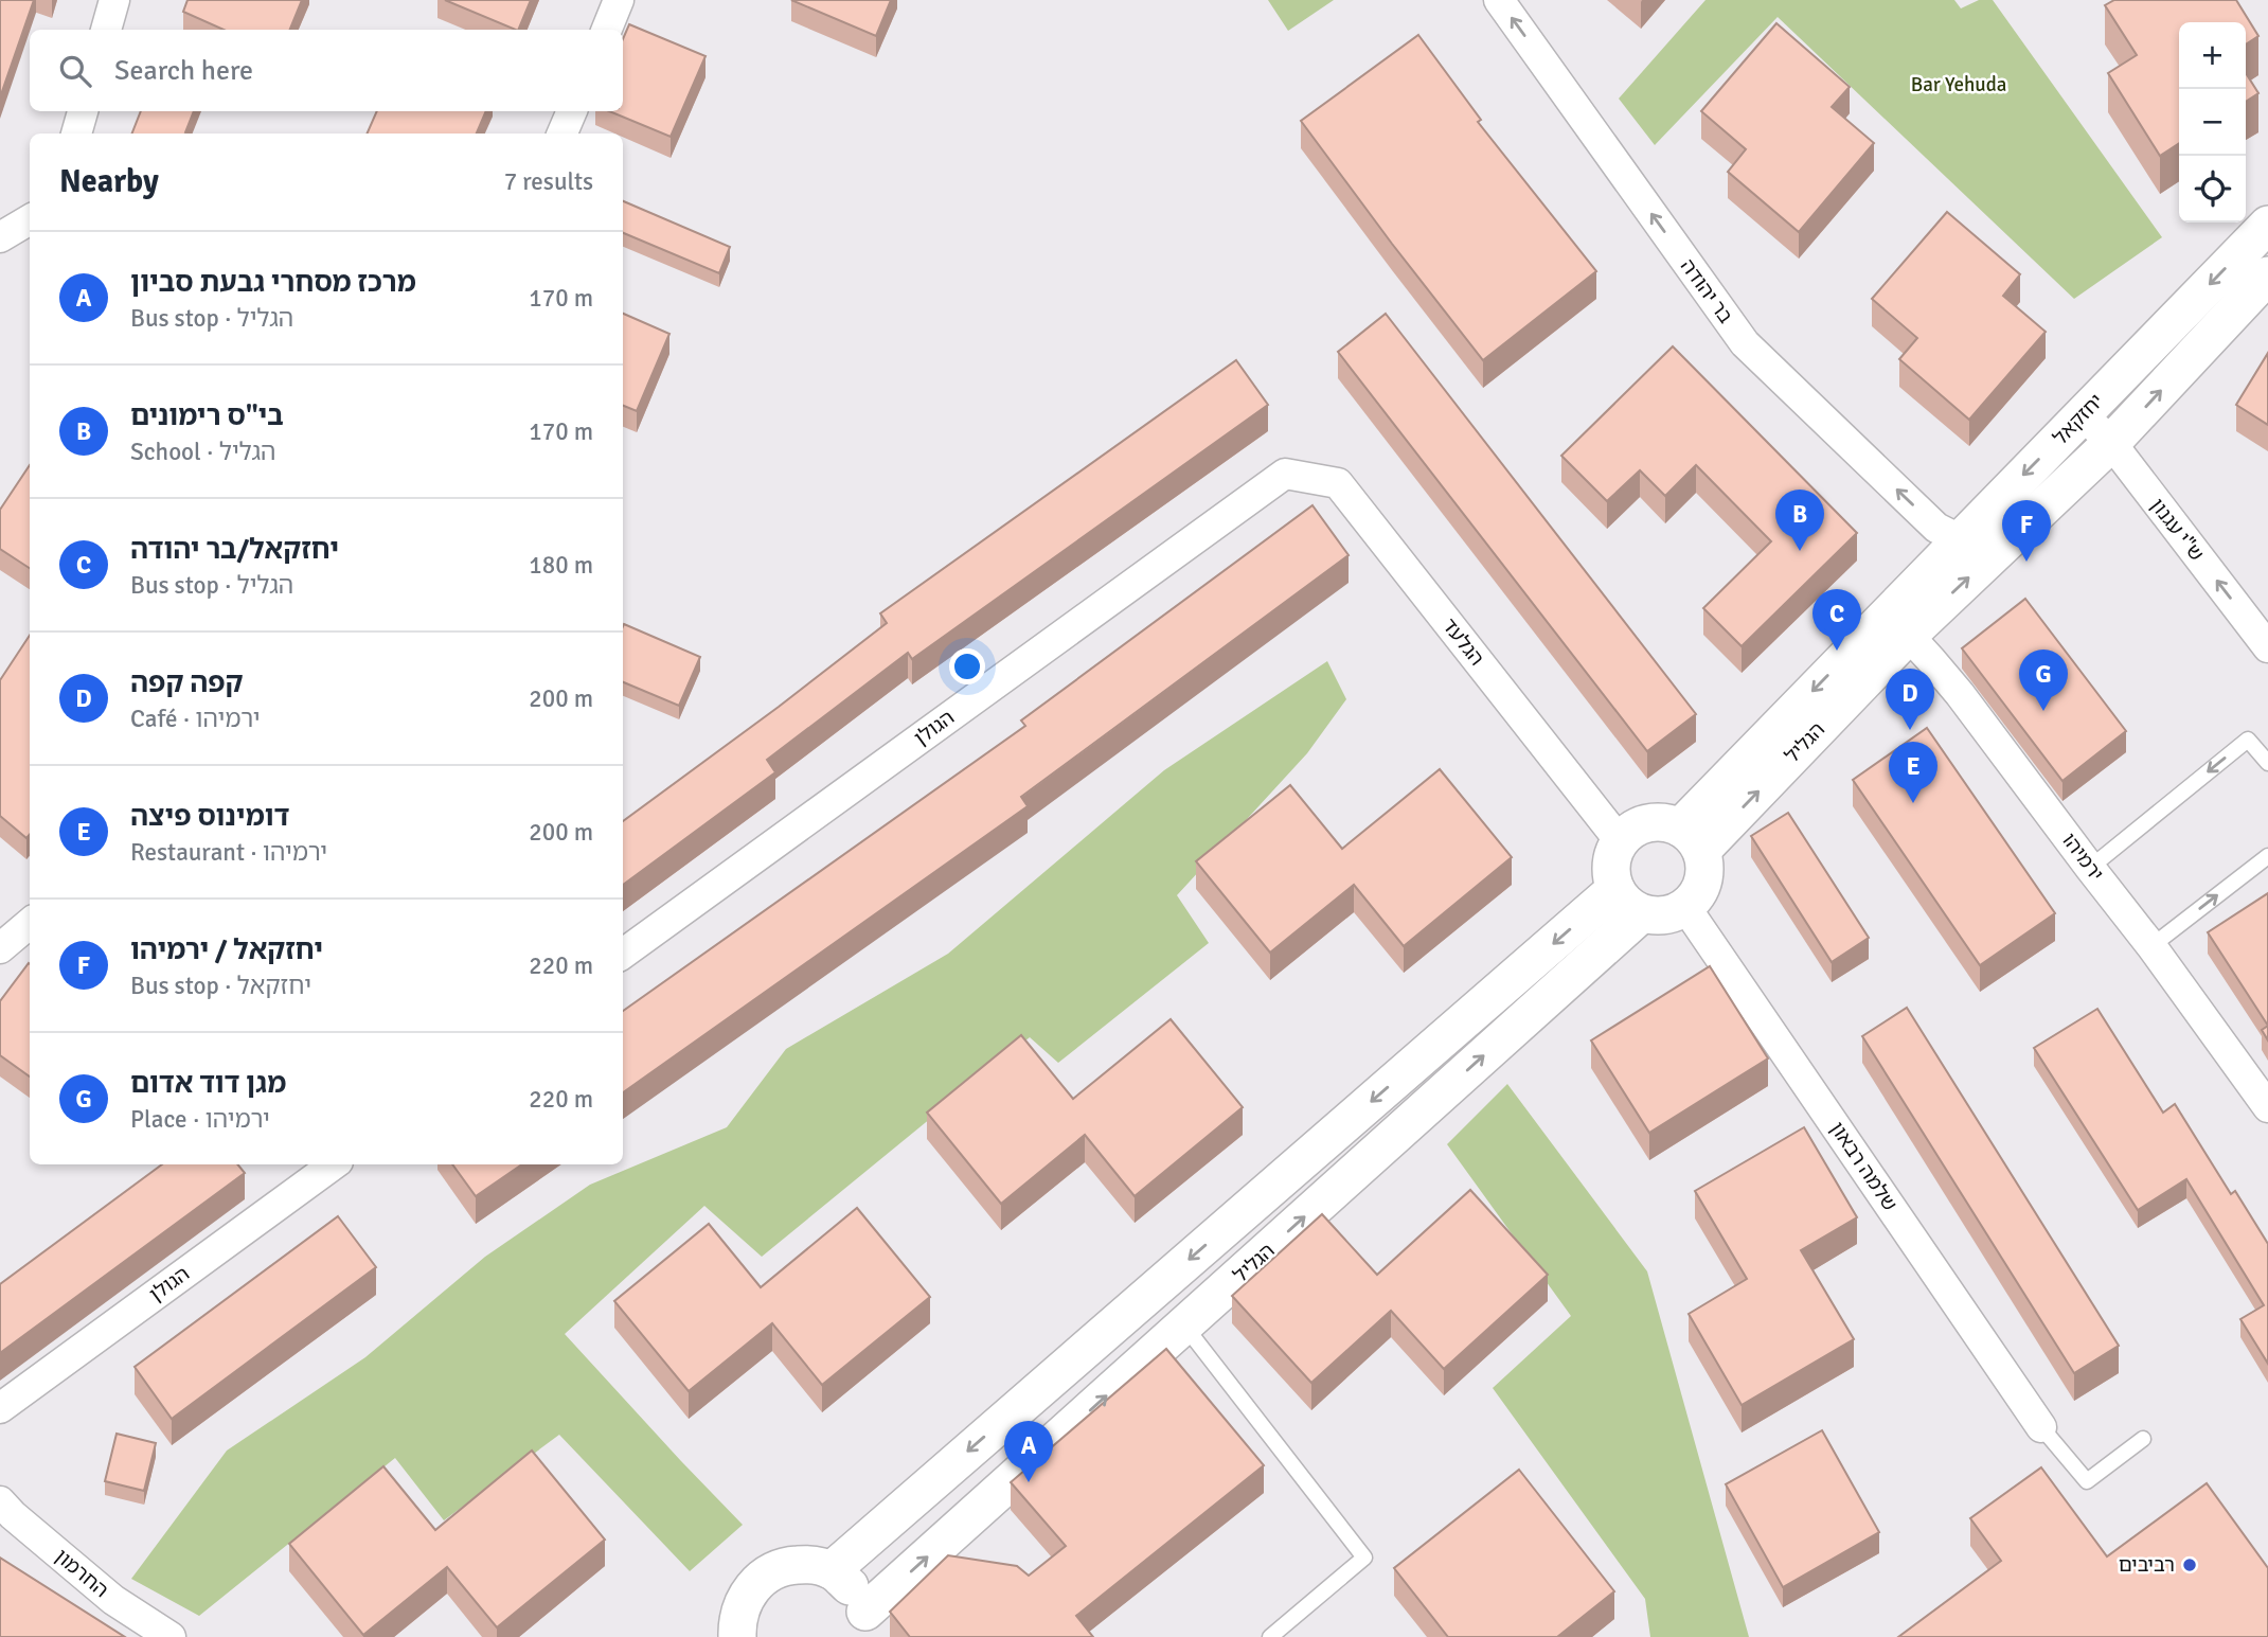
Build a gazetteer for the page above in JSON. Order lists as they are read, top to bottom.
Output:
{
  "streets": {
    "street": [
      "בר יהודה",
      "יחזקאל",
      "ש\"י עגנון",
      "הגלעד",
      "הגולן",
      "הגליל",
      "ירמיהו",
      "שלמה רבאון",
      "החרמון"
    ]
  },
  "crossings": [
    ["בר יהודה", "יחזקאל"],
    ["יחזקאל", "ש\"י עגנון"],
    ["יחזקאל", "הגליל"],
    ["יחזקאל", "ירמיהו"],
    ["הגלעד", "הגולן"],
    ["הגלעד", "הגליל"],
    ["הגלעד", "שלמה רבאון"],
    ["הגליל", "ירמיהו"],
    ["הגליל", "שלמה רבאון"]
  ],
  "one_way": ["בר יהודה", "ש\"י עגנון"],
  "parks": ["Bar Yehuda"],
  "places": ["רביבים"],
  "page": {
    "map_buttons": ["+", "−"],
    "search": "Search here",
    "heading": ["Nearby", "7 results"],
    "list": [
      {
        "mark": "A",
        "name": "מרכז מסחרי גבעת סביון",
        "note": "Bus stop · הגליל",
        "value": "170 m"
      },
      {
        "mark": "B",
        "name": "בי\"ס רימונים",
        "note": "School · הגליל",
        "value": "170 m"
      },
      {
        "mark": "C",
        "name": "יחזקאל/בר יהודה",
        "note": "Bus stop · הגליל",
        "value": "180 m"
      },
      {
        "mark": "D",
        "name": "קפה קפה",
        "note": "Café · ירמיהו",
        "value": "200 m"
      },
      {
        "mark": "E",
        "name": "דומינוס פיצה",
        "note": "Restaurant · ירמיהו",
        "value": "200 m"
      },
      {
        "mark": "F",
        "name": "יחזקאל / ירמיהו",
        "note": "Bus stop · יחזקאל",
        "value": "220 m"
      },
      {
        "mark": "G",
        "name": "מגן דוד אדום",
        "note": "Place · ירמיהו",
        "value": "220 m"
      }
    ],
    "pins": [
      "B",
      "F",
      "C",
      "G",
      "D",
      "E",
      "A"
    ]
  }
}
